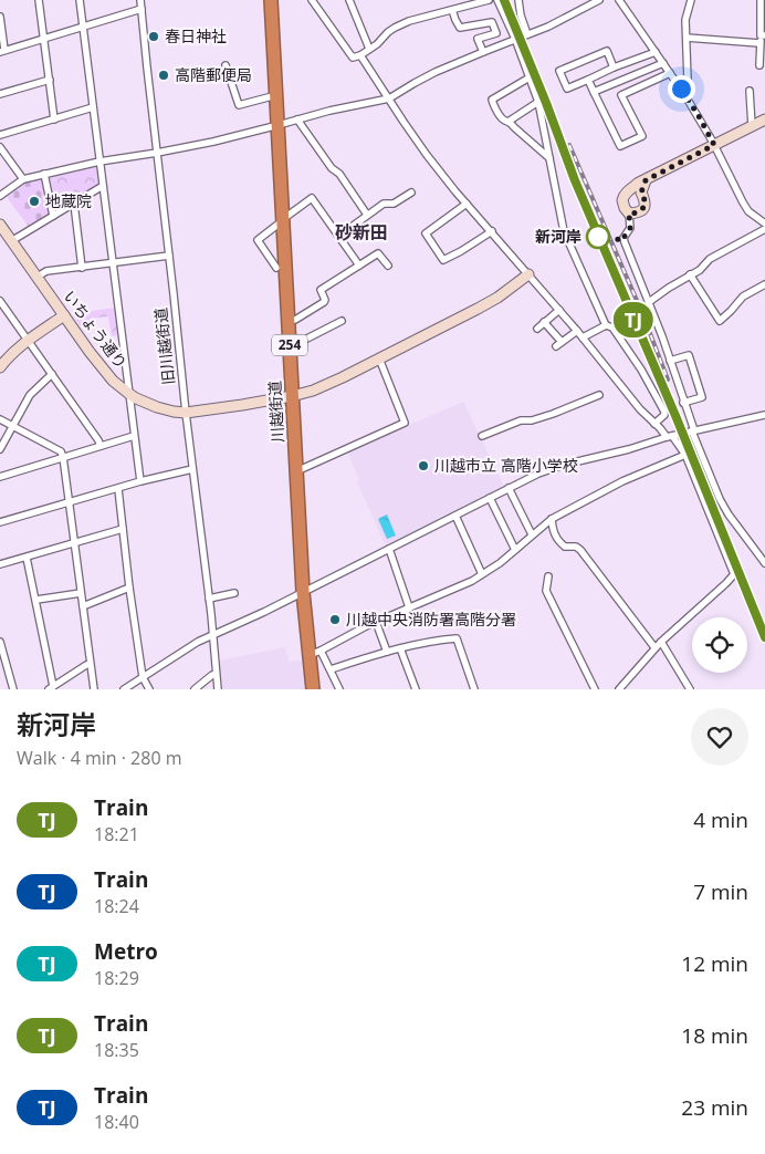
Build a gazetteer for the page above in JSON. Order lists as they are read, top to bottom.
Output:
{
  "streets": {
    "highway": ["254", "川越街道"],
    "street": ["いちょう通り", "旧川越街道"]
  },
  "crossings": [
    ["いちょう通り", "旧川越街道"],
    ["いちょう通り", "川越街道"]
  ],
  "districts": ["砂新田"],
  "places": [
    "春日神社",
    "高階郵便局",
    "地蔵院",
    "新河岸",
    "川越市立 高階小学校",
    "川越中央消防署高階分署"
  ],
  "page": {
    "on_map": "TJ",
    "heading": ["新河岸", "Walk · 4 min · 280 m"],
    "list": [
      {
        "mark": "TJ",
        "name": "Train",
        "note": "18:21",
        "value": "4 min"
      },
      {
        "mark": "TJ",
        "name": "Train",
        "note": "18:24",
        "value": "7 min"
      },
      {
        "mark": "TJ",
        "name": "Metro",
        "note": "18:29",
        "value": "12 min"
      },
      {
        "mark": "TJ",
        "name": "Train",
        "note": "18:35",
        "value": "18 min"
      },
      {
        "mark": "TJ",
        "name": "Train",
        "note": "18:40",
        "value": "23 min"
      }
    ]
  }
}
